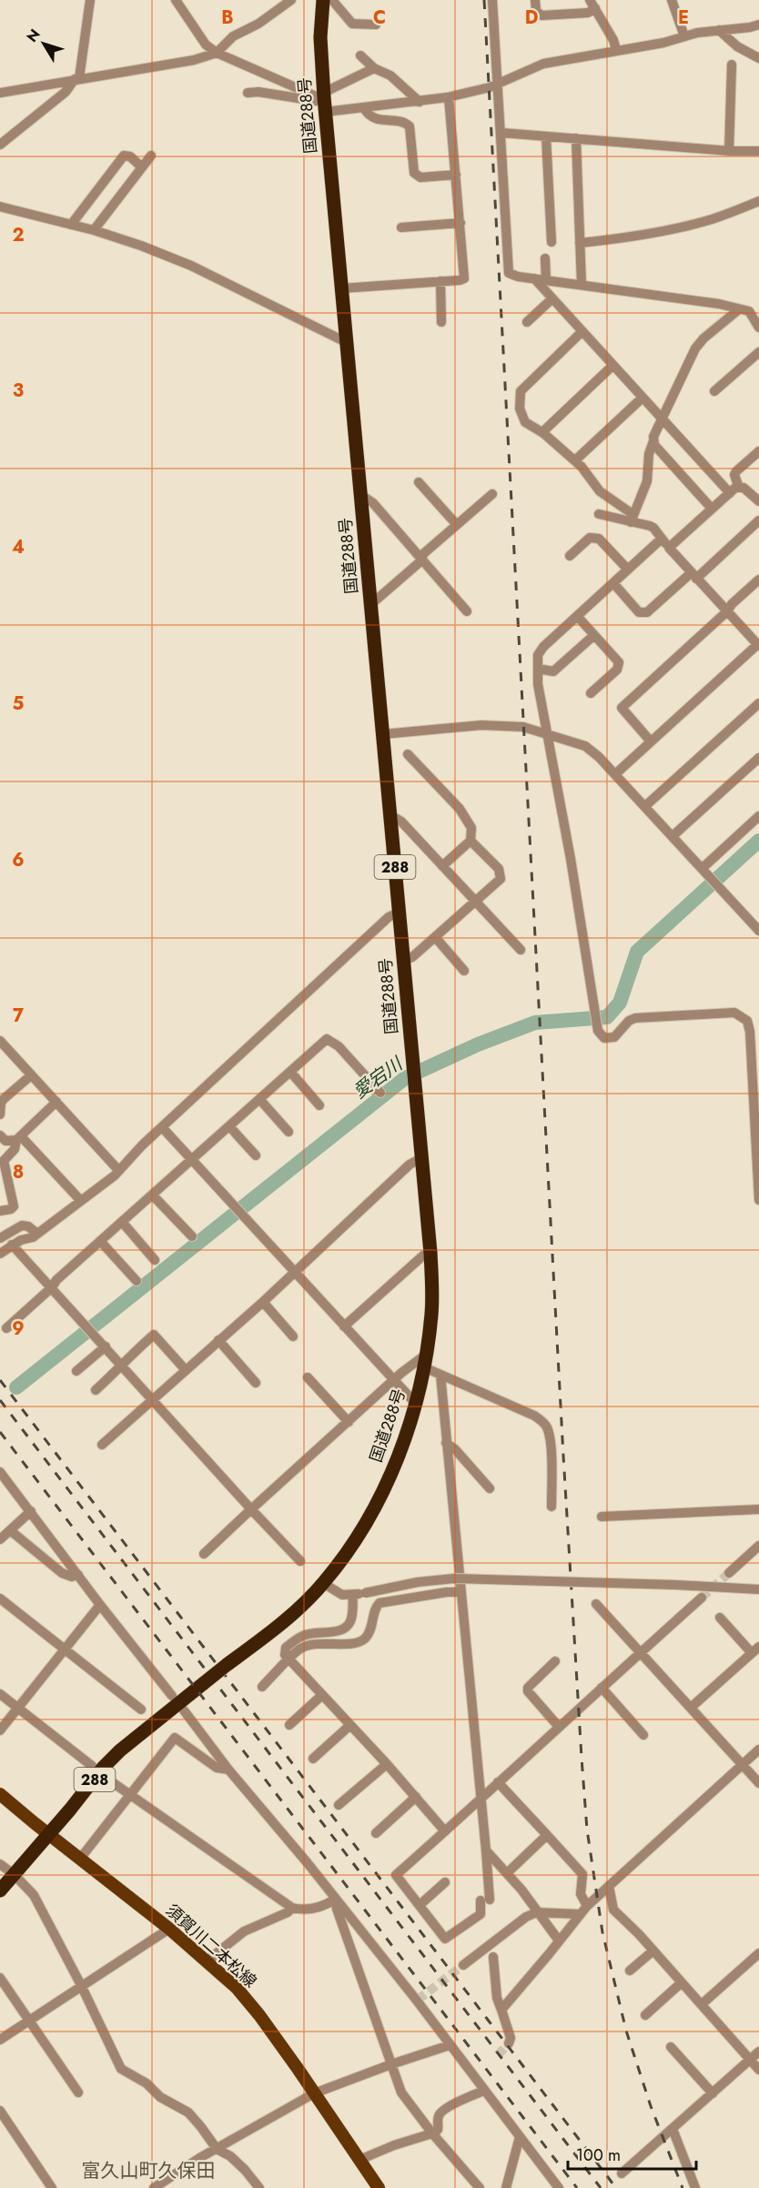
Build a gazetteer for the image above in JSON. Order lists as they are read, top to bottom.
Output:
{
  "streets": {
    "highway": ["国道288号", "288"],
    "main road": ["須賀川二本松線"]
  },
  "crossings": [
    ["国道288号", "須賀川二本松線"]
  ],
  "districts": ["富久山町久保田"],
  "water": ["愛宕川"],
  "scale_bar": "100 m",
  "north": "top left",
  "grid": {
    "columns": [
      "B",
      "C",
      "D",
      "E"
    ],
    "rows": [
      "2",
      "3",
      "4",
      "5",
      "6",
      "7",
      "8",
      "9"
    ]
  }
}
